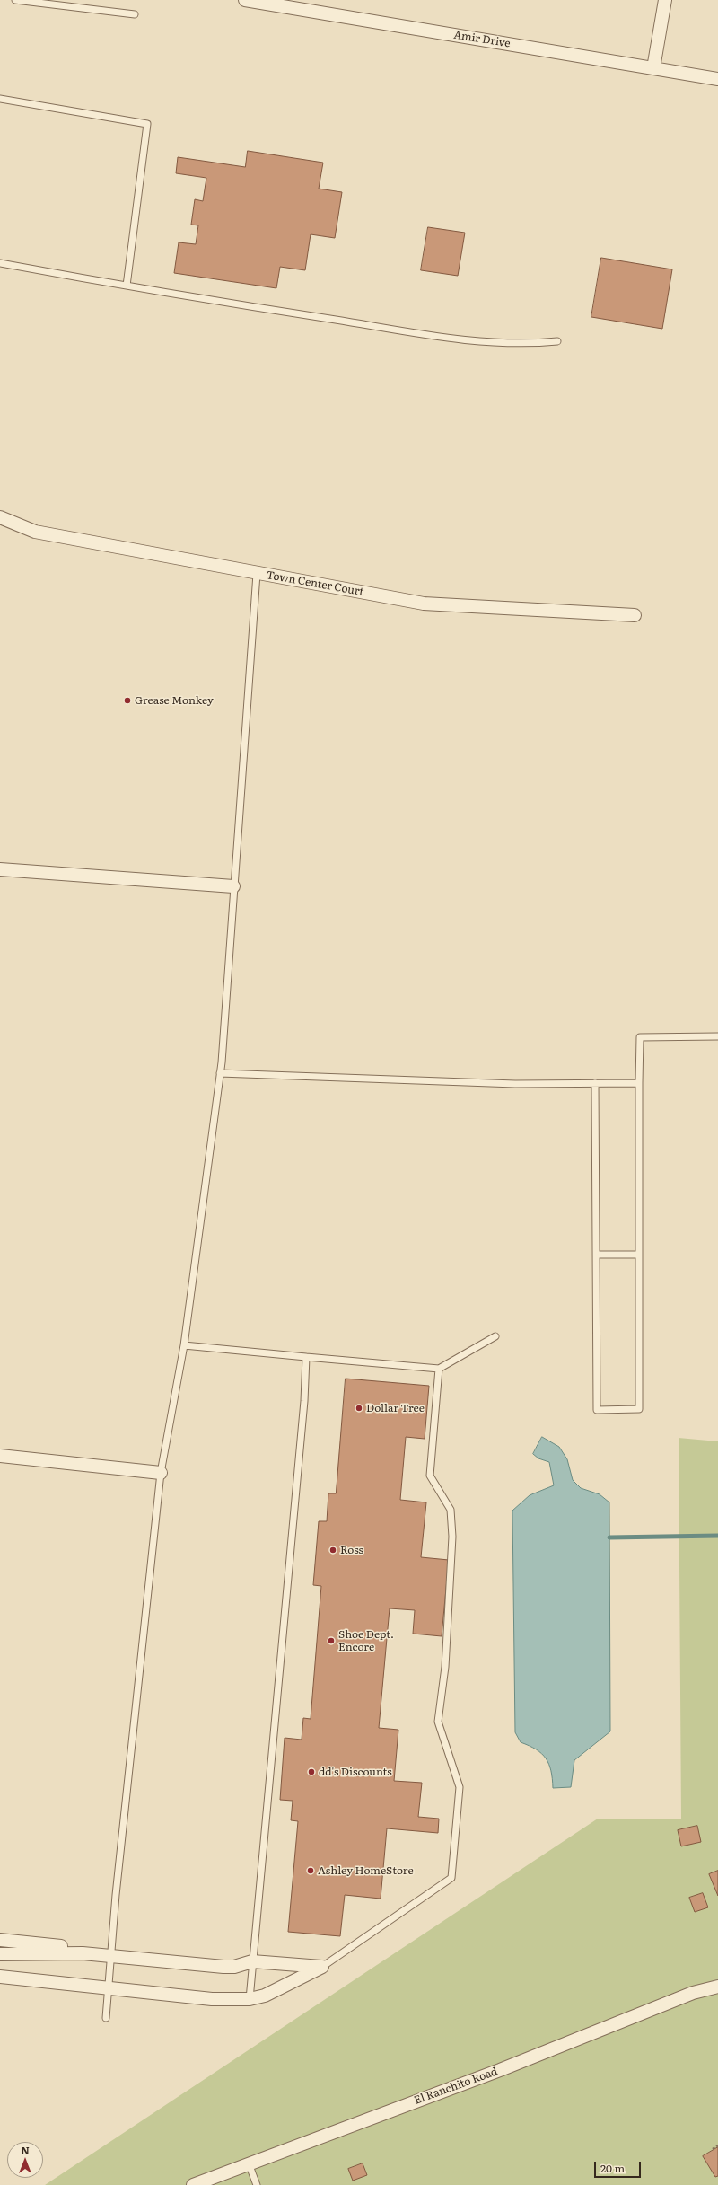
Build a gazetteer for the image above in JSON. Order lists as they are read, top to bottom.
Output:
{
  "streets": {
    "street": ["Amir Drive", "Town Center Court", "El Ranchito Road"]
  },
  "places": [
    "Grease Monkey",
    "Dollar Tree",
    "Ross",
    "Shoe Dept. Encore",
    "dd's Discounts",
    "Ashley HomeStore"
  ],
  "scale_bar": "20 m",
  "north": "top"
}
